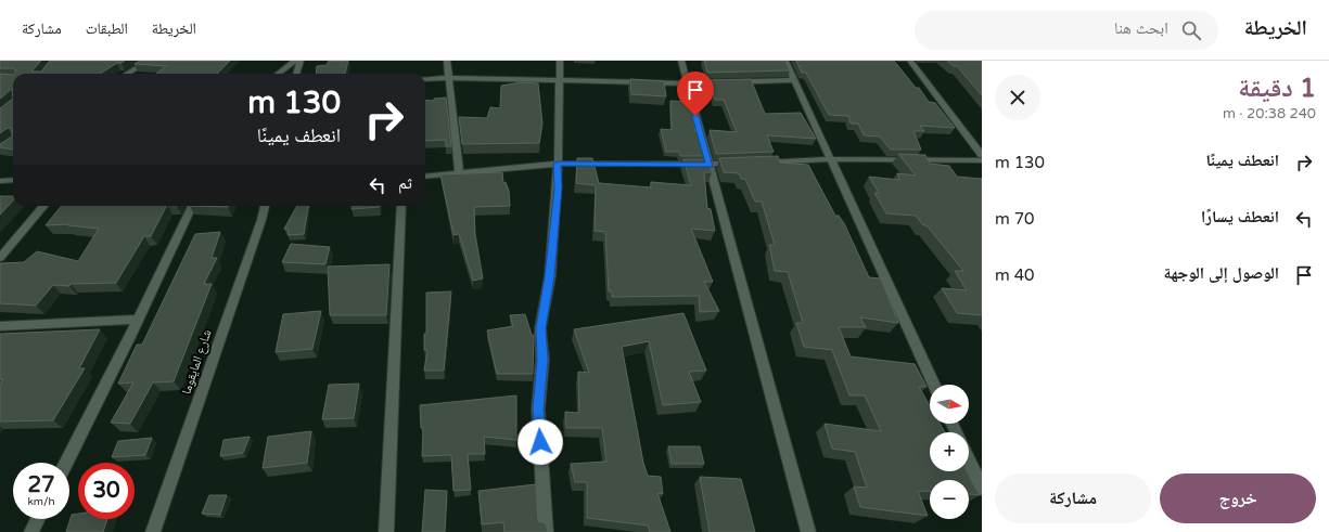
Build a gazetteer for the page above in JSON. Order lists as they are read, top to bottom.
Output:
{
  "streets": {
    "street": ["شارع المايقوما"]
  },
  "north": "right",
  "page": {
    "header": "الخريطة",
    "search": "ابحث هنا",
    "nav": ["الخريطة", "الطبقات", "مشاركة"],
    "heading": ["1 دقيقة", "240 m · 20:38"],
    "turn": ["130 m", "انعطف يمينًا"],
    "list": [
      {
        "name": "انعطف يمينًا",
        "value": "130 m"
      },
      {
        "name": "انعطف يسارًا",
        "value": "70 m"
      },
      {
        "name": "الوصول إلى الوجهة",
        "value": "40 m"
      }
    ],
    "then": "ثم",
    "map_buttons": ["+", "−"],
    "speed": "27 km/h",
    "limit": "30",
    "buttons": ["خروج", "مشاركة"]
  }
}
